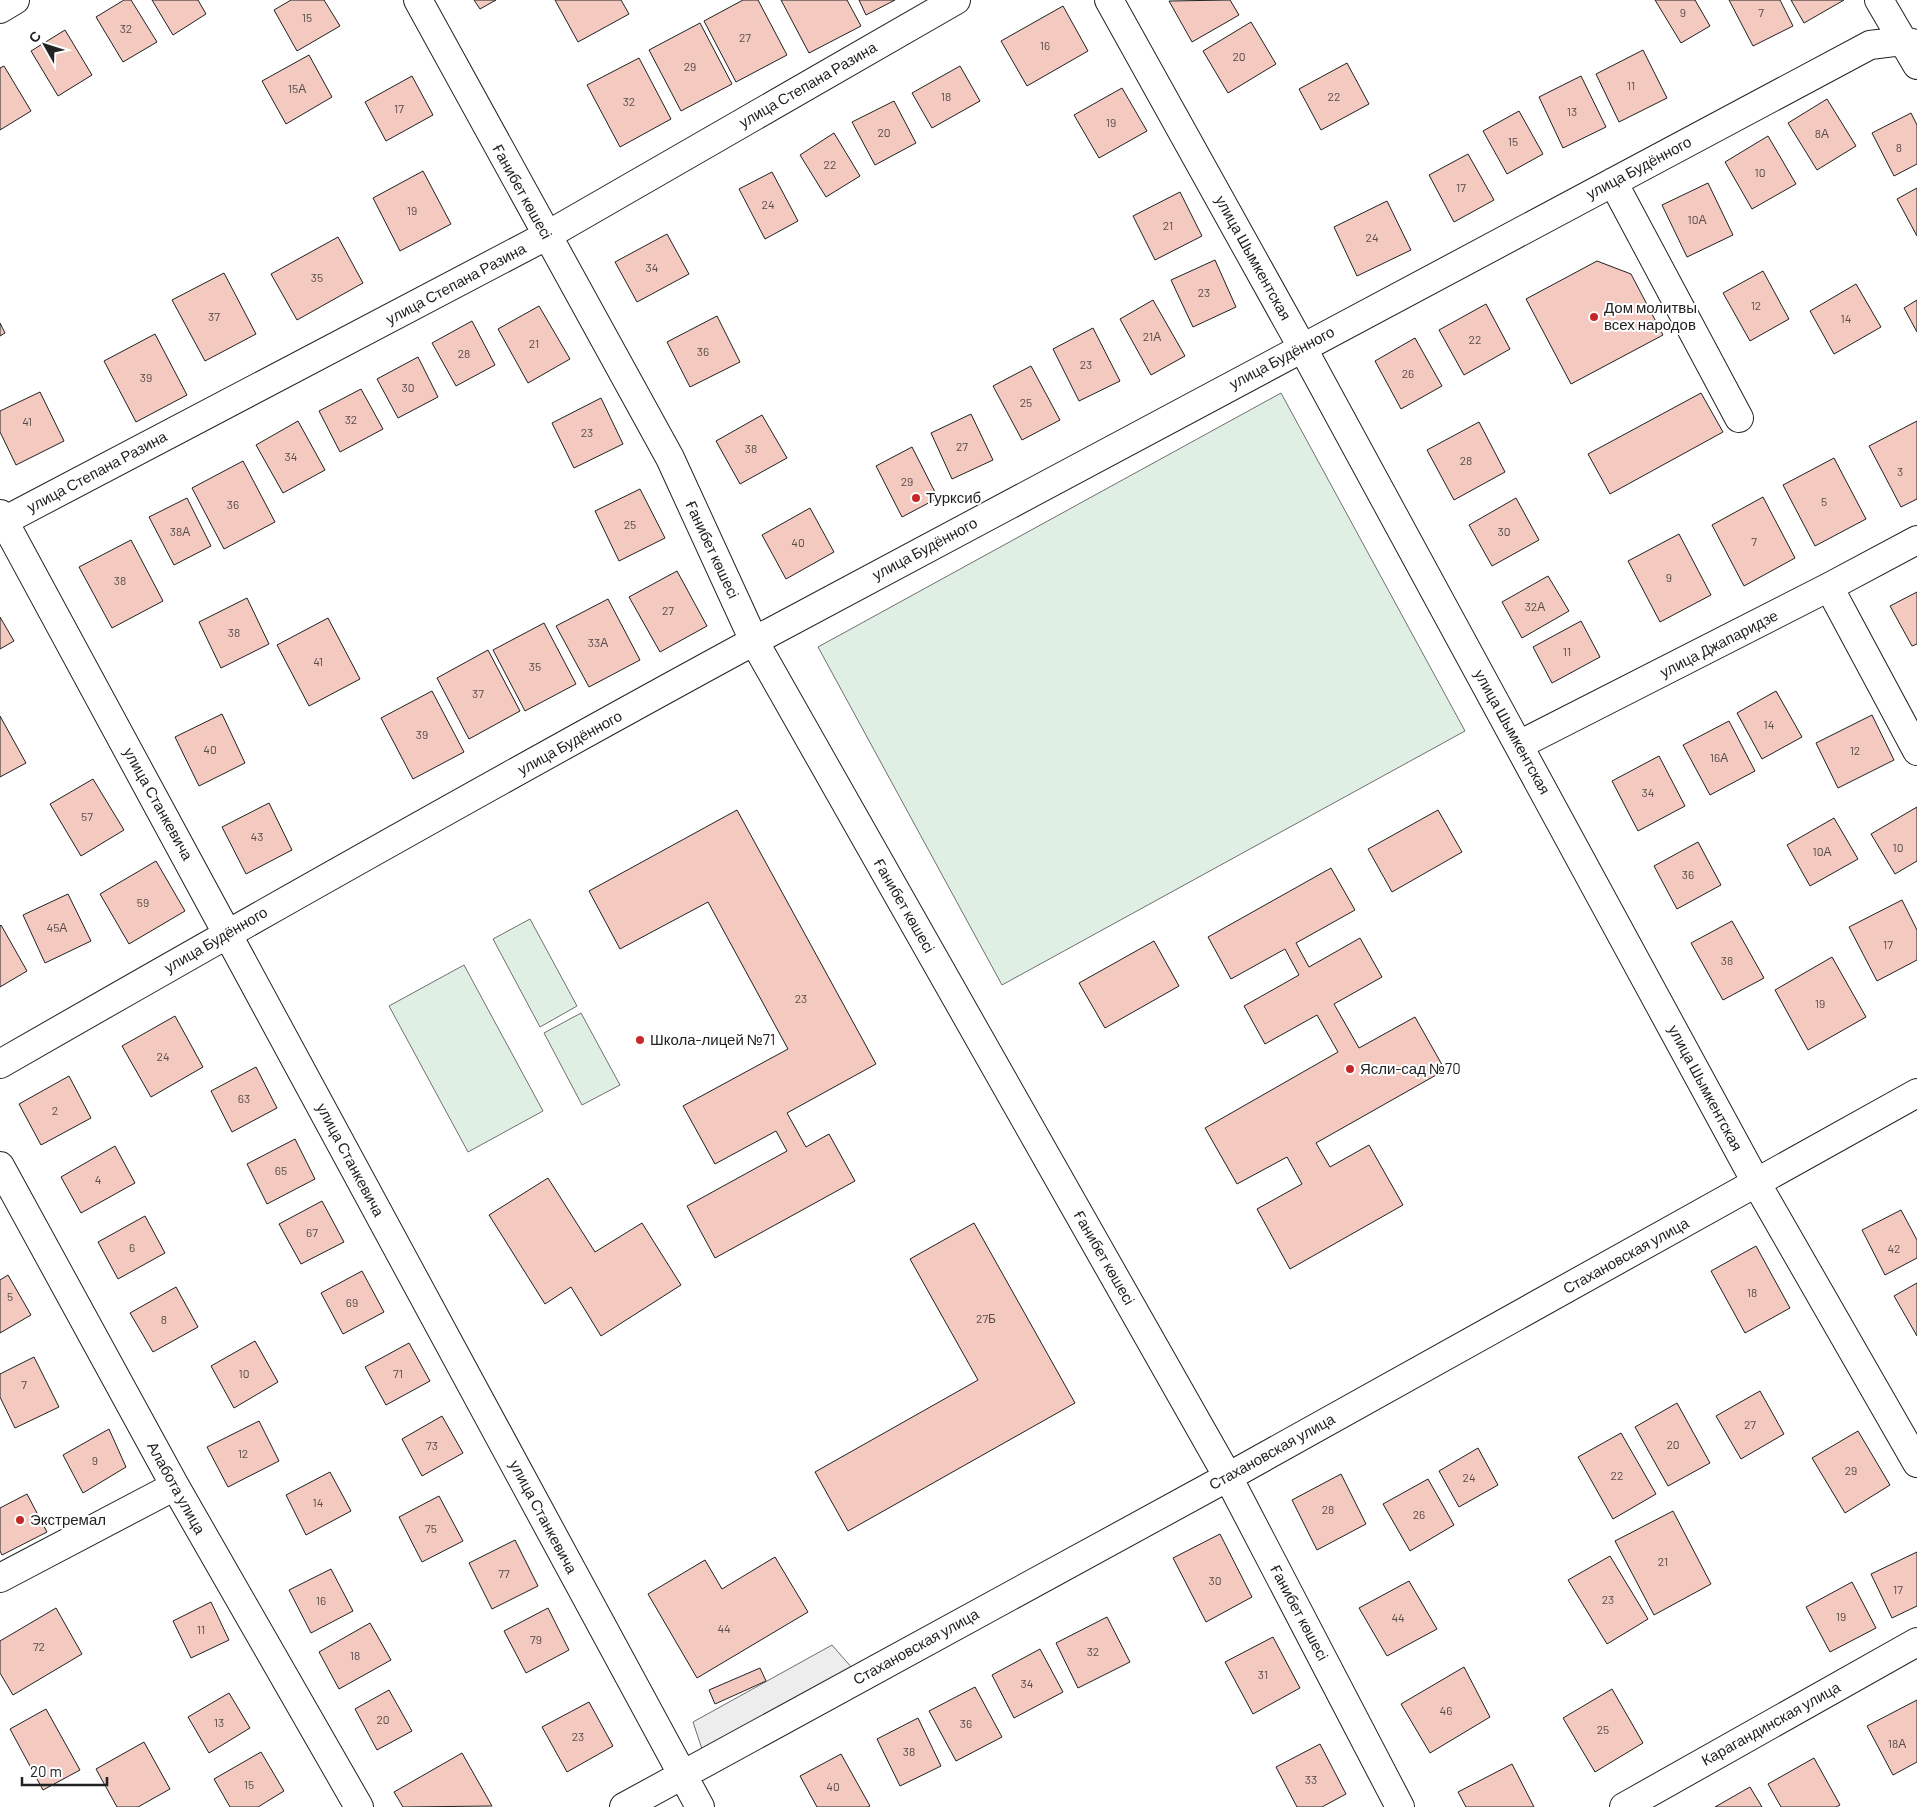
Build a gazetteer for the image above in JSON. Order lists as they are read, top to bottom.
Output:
{
  "streets": {
    "street": [
      "улица Степана Разина",
      "улица Будённого",
      "Ғанибет көшесі",
      "улица Шымкентская",
      "улица Джапаридзе",
      "улица Станкевича",
      "Стахановская улица",
      "Алабота улица",
      "Карагандинская улица"
    ]
  },
  "crossings": [
    ["улица Степана Разина", "Ғанибет көшесі"],
    ["улица Степана Разина", "улица Станкевича"],
    ["улица Будённого", "Ғанибет көшесі"],
    ["улица Будённого", "улица Шымкентская"],
    ["улица Будённого", "улица Станкевича"],
    ["Ғанибет көшесі", "Стахановская улица"],
    ["улица Шымкентская", "улица Джапаридзе"],
    ["улица Шымкентская", "Стахановская улица"],
    ["улица Станкевича", "Стахановская улица"]
  ],
  "places": [
    "Дом молитвы всех народов",
    "Турксиб",
    "Школа-лицей №71",
    "Ясли-сад №70",
    "Экстремал"
  ],
  "house_numbers": [
    "9",
    "7",
    "15",
    "32",
    "27",
    "16",
    "20",
    "29",
    "11",
    "15А",
    "18",
    "22",
    "32",
    "17",
    "13",
    "19",
    "20",
    "8А",
    "15",
    "8",
    "22",
    "10",
    "17",
    "24",
    "19",
    "10А",
    "21",
    "24",
    "34",
    "35",
    "23",
    "12",
    "37",
    "14",
    "21А",
    "22",
    "21",
    "36",
    "28",
    "23",
    "26",
    "39",
    "30",
    "25",
    "32",
    "41",
    "23",
    "27",
    "38",
    "34",
    "28",
    "3",
    "29",
    "5",
    "36",
    "25",
    "38А",
    "30",
    "7",
    "40",
    "9",
    "38",
    "32А",
    "27",
    "38",
    "33А",
    "11",
    "41",
    "35",
    "37",
    "14",
    "39",
    "40",
    "12",
    "16А",
    "34",
    "57",
    "43",
    "10",
    "10А",
    "36",
    "59",
    "45А",
    "17",
    "38",
    "23",
    "19",
    "24",
    "63",
    "2",
    "65",
    "4",
    "67",
    "6",
    "42",
    "18",
    "5",
    "69",
    "27Б",
    "8",
    "10",
    "71",
    "7",
    "27",
    "20",
    "73",
    "12",
    "9",
    "29",
    "22",
    "24",
    "14",
    "28",
    "26",
    "75",
    "21",
    "77",
    "30",
    "17",
    "23",
    "16",
    "19",
    "44",
    "44",
    "11",
    "79",
    "72",
    "32",
    "18",
    "31",
    "34",
    "46",
    "20",
    "13",
    "36",
    "25",
    "23",
    "18А",
    "38",
    "33",
    "15",
    "40"
  ],
  "scale_bar": "20 m",
  "north": "top left"
}
